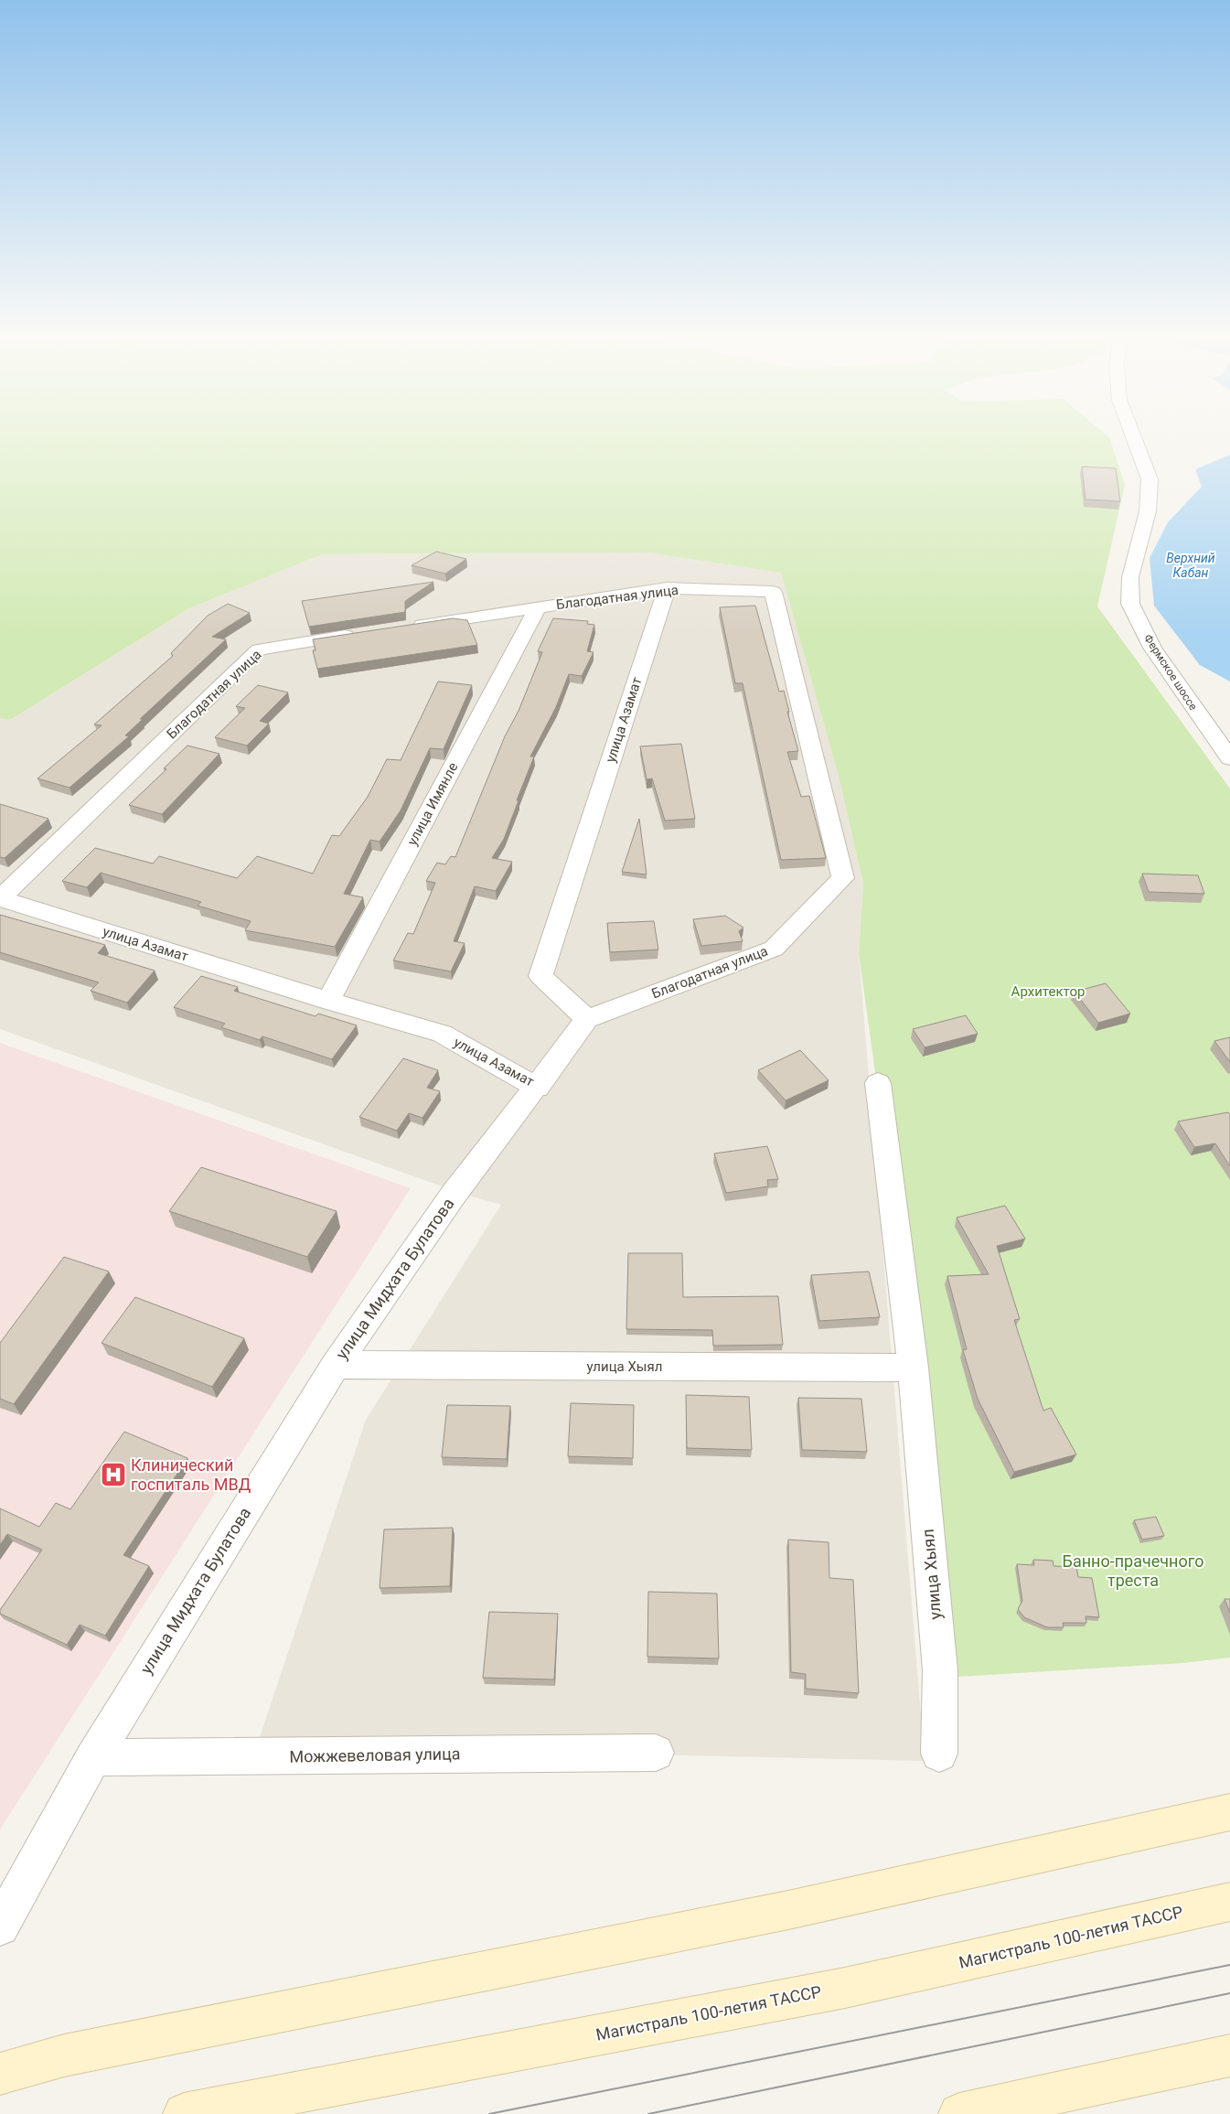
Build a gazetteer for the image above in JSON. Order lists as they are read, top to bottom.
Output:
{
  "streets": {
    "main road": ["Магистраль 100-летия ТАССР"],
    "street": [
      "Благодатная улица",
      "Фермское шоссе",
      "улица Азамат",
      "улица Имянле",
      "улица Мидхата Булатова",
      "улица Хыял",
      "Можжевеловая улица"
    ]
  },
  "crossings": [
    ["Благодатная улица", "улица Азамат"],
    ["Благодатная улица", "улица Имянле"],
    ["улица Азамат", "улица Имянле"],
    ["улица Азамат", "улица Мидхата Булатова"],
    ["улица Мидхата Булатова", "улица Хыял"],
    ["улица Мидхата Булатова", "Можжевеловая улица"]
  ],
  "water": ["Верхний Кабан"],
  "parks": ["Архитектор", "Банно-прачечного треста"],
  "places": {
    "hospital": ["Клинический госпиталь МВД"]
  }
}
